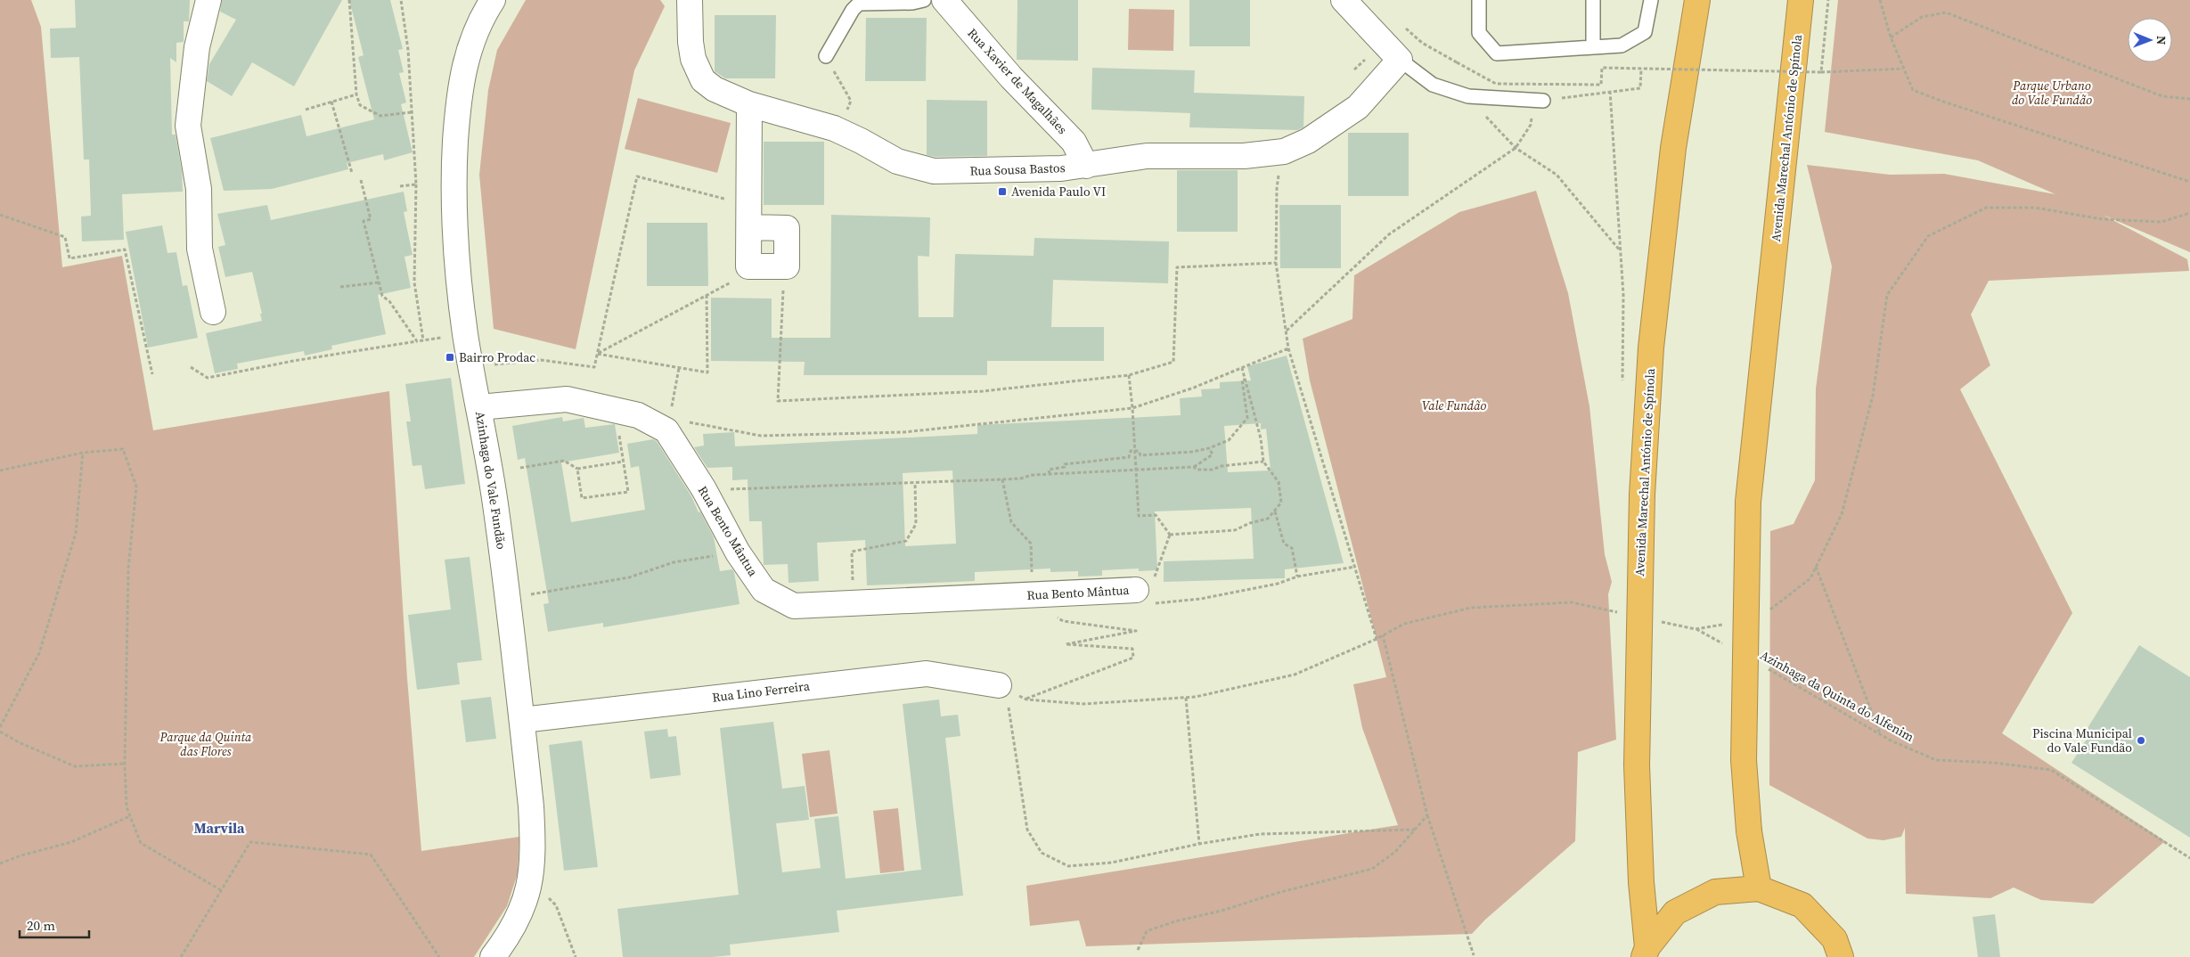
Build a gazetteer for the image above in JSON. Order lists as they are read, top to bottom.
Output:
{
  "streets": {
    "highway": ["Avenida Marechal António de Spínola"],
    "street": [
      "Rua Xavier de Magalhães",
      "Rua Sousa Bastos",
      "Azinhaga do Vale Fundão",
      "Rua Bento Mântua",
      "Rua Lino Ferreira"
    ],
    "path": ["Azinhaga da Quinta do Alfenim"]
  },
  "crossings": [
    ["Rua Xavier de Magalhães", "Rua Sousa Bastos"],
    ["Azinhaga do Vale Fundão", "Rua Bento Mântua"],
    ["Azinhaga do Vale Fundão", "Rua Lino Ferreira"]
  ],
  "districts": ["Marvila"],
  "parks": ["Parque Urbano do Vale Fundão", "Vale Fundão", "Parque da Quinta das Flores"],
  "places": {
    "transit": ["Avenida Paulo VI", "Bairro Prodac"],
    "other": ["Piscina Municipal do Vale Fundão"]
  },
  "scale_bar": "20 m",
  "north": "right"
}
